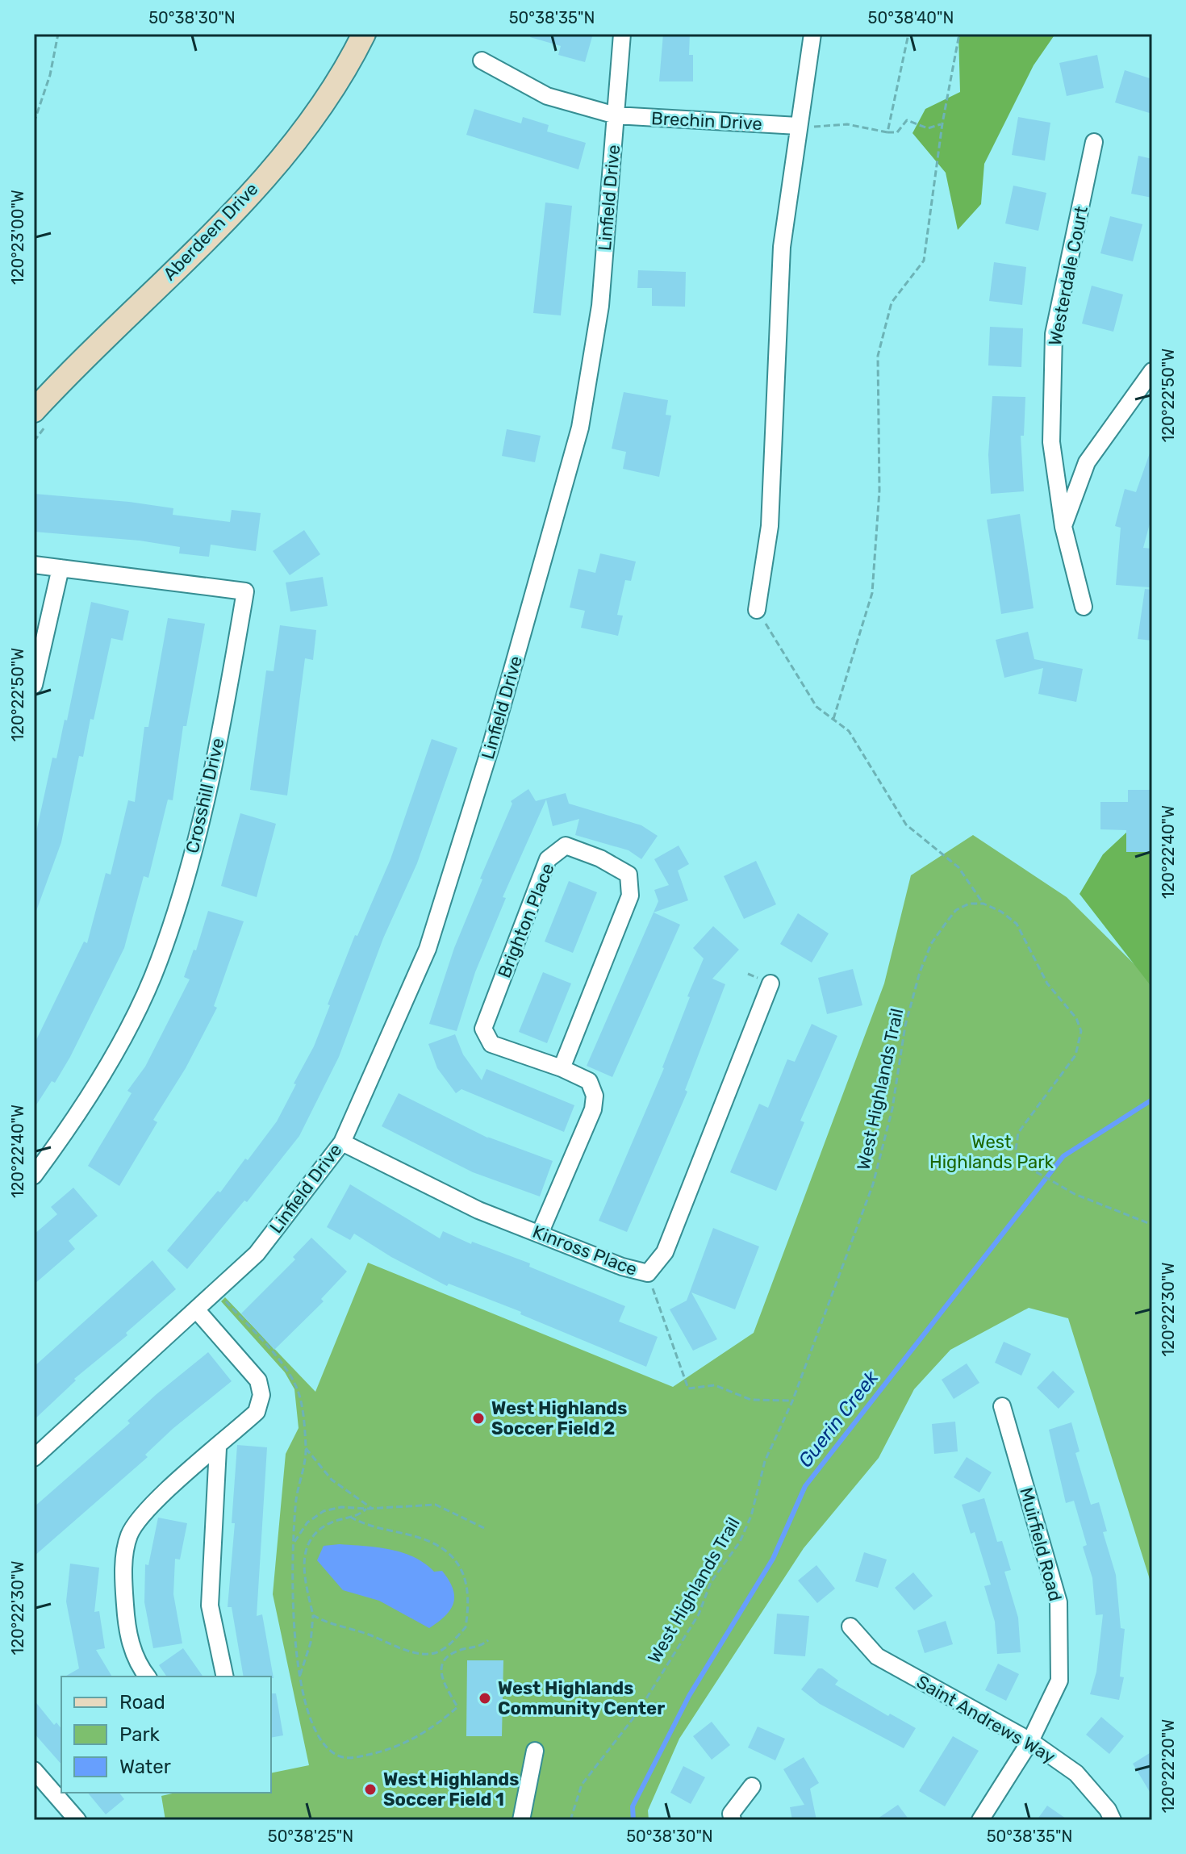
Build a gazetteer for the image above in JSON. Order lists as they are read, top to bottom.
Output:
{
  "streets": {
    "street": [
      "Brechin Drive",
      "Linfield Drive",
      "Aberdeen Drive",
      "Westerdale Court",
      "Crosshill Drive",
      "Brighton Place",
      "Kinross Place",
      "Muirfield Road",
      "Saint Andrews Way"
    ],
    "path": ["West Highlands Trail"]
  },
  "crossings": [
    ["Brechin Drive", "Linfield Drive"],
    ["Linfield Drive", "Kinross Place"],
    ["Brighton Place", "Kinross Place"],
    ["Muirfield Road", "Saint Andrews Way"]
  ],
  "water": ["Guerin Creek"],
  "parks": ["West Highlands Park"],
  "places": ["West Highlands Soccer Field 2", "West Highlands Community Center", "West Highlands Soccer Field 1"],
  "legend": ["Road", "Park", "Water"],
  "coordinates": [
    "50°38'30\"N",
    "50°38'35\"N",
    "50°38'40\"N",
    "120°23'00\"W",
    "120°22'50\"W",
    "120°22'40\"W",
    "120°22'30\"W",
    "120°22'20\"W",
    "50°38'25\"N"
  ]
}
